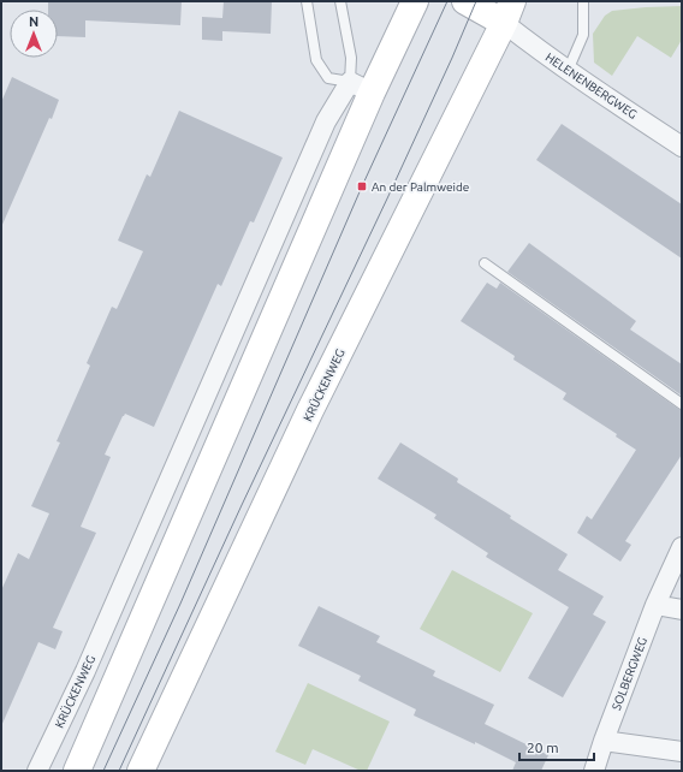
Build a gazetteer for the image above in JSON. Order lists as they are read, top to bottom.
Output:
{
  "streets": {
    "main road": ["KRÜCKENWEG"],
    "street": ["HELENENBERGWEG", "SOLBERGWEG"]
  },
  "crossings": [
    ["HELENENBERGWEG", "KRÜCKENWEG"]
  ],
  "places": {
    "transit": ["An der Palmweide"]
  },
  "scale_bar": "20 m",
  "north": "top"
}
